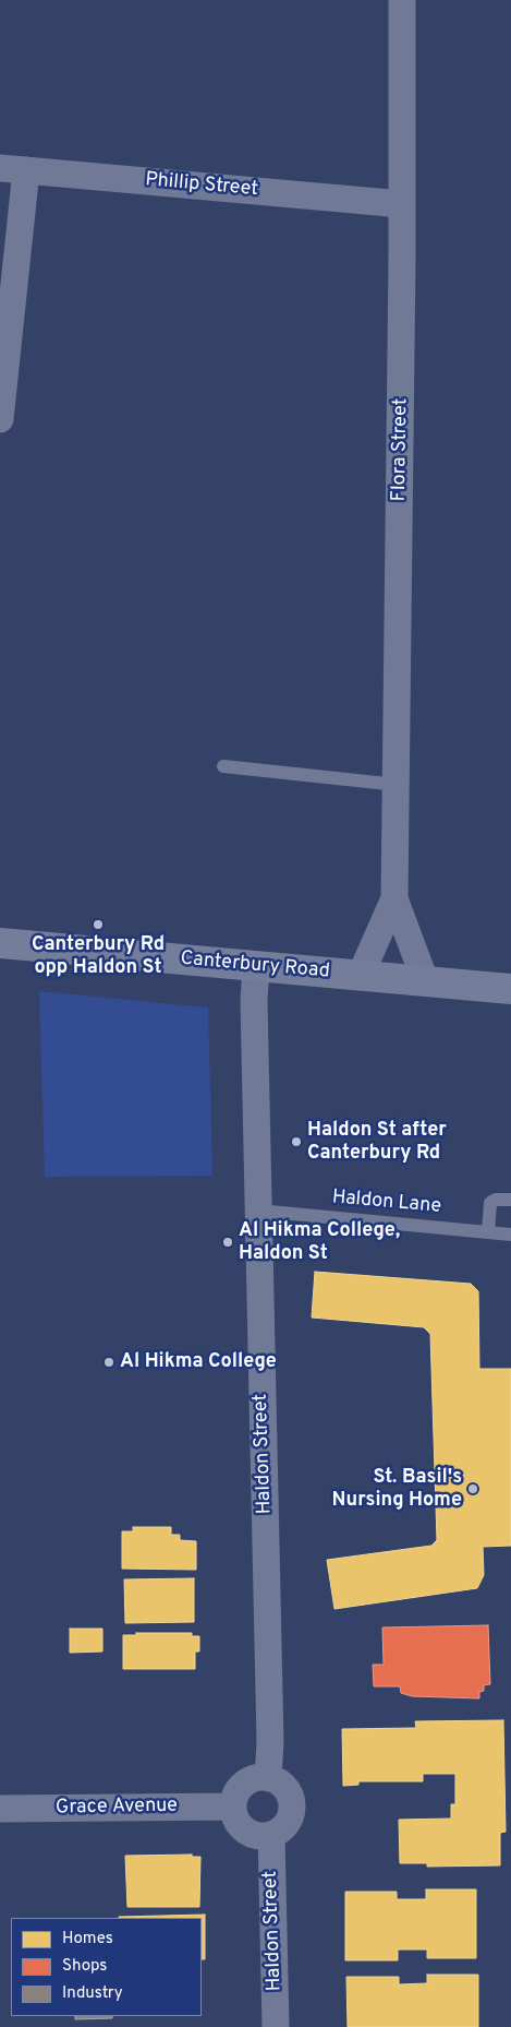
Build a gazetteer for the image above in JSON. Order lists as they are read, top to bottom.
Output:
{
  "streets": {
    "highway": ["Canterbury Road"],
    "street": [
      "Phillip Street",
      "Flora Street",
      "Haldon Street",
      "Grace Avenue"
    ],
    "lane": ["Haldon Lane"]
  },
  "crossings": [
    ["Phillip Street", "Flora Street"],
    ["Flora Street", "Canterbury Road"],
    ["Canterbury Road", "Haldon Street"],
    ["Haldon Lane", "Haldon Street"],
    ["Haldon Street", "Grace Avenue"]
  ],
  "places": [
    "Canterbury Rd opp Haldon St",
    "Haldon St after Canterbury Rd",
    "Al Hikma College, Haldon St",
    "Al Hikma College",
    "St. Basil's Nursing Home"
  ],
  "legend": ["Homes", "Shops", "Industry"]
}
